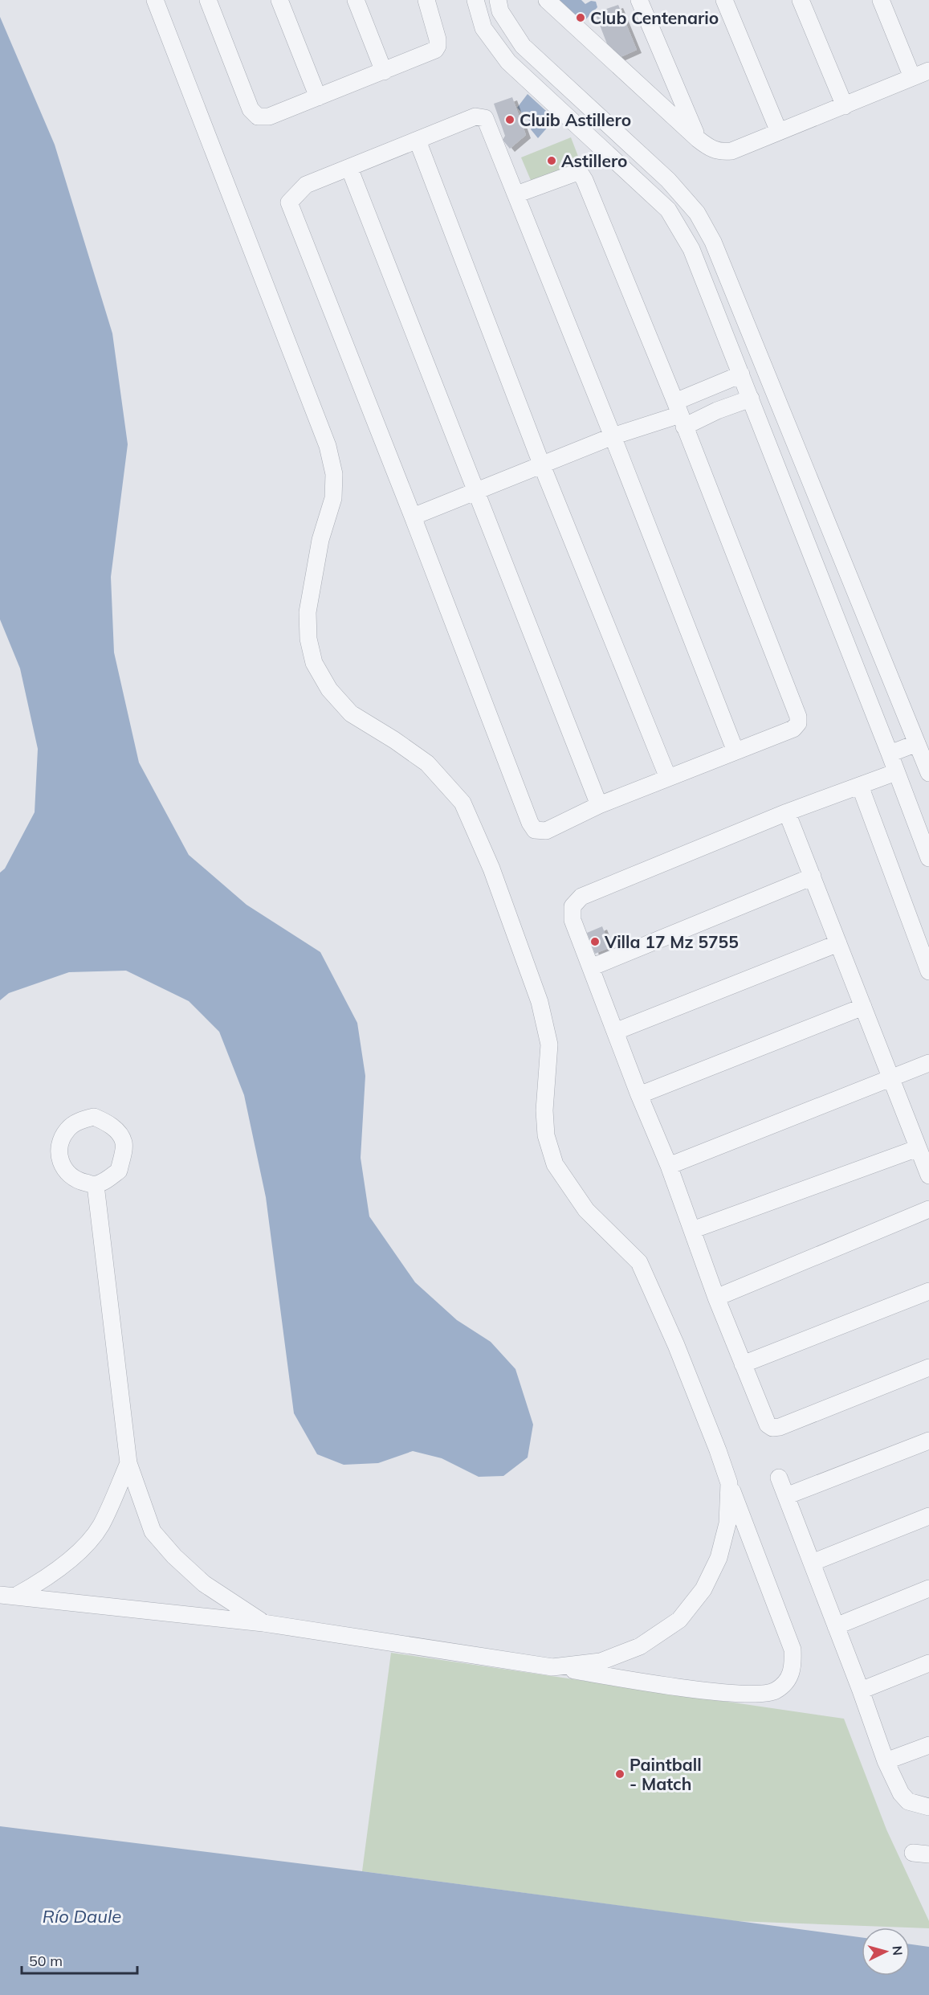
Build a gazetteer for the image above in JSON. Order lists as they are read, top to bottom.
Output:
{
  "water": ["Río Daule"],
  "places": [
    "Club Centenario",
    "Cluib Astillero",
    "Astillero",
    "Villa 17 Mz 5755",
    "Paintball - Match"
  ],
  "scale_bar": "50 m",
  "north": "right"
}
